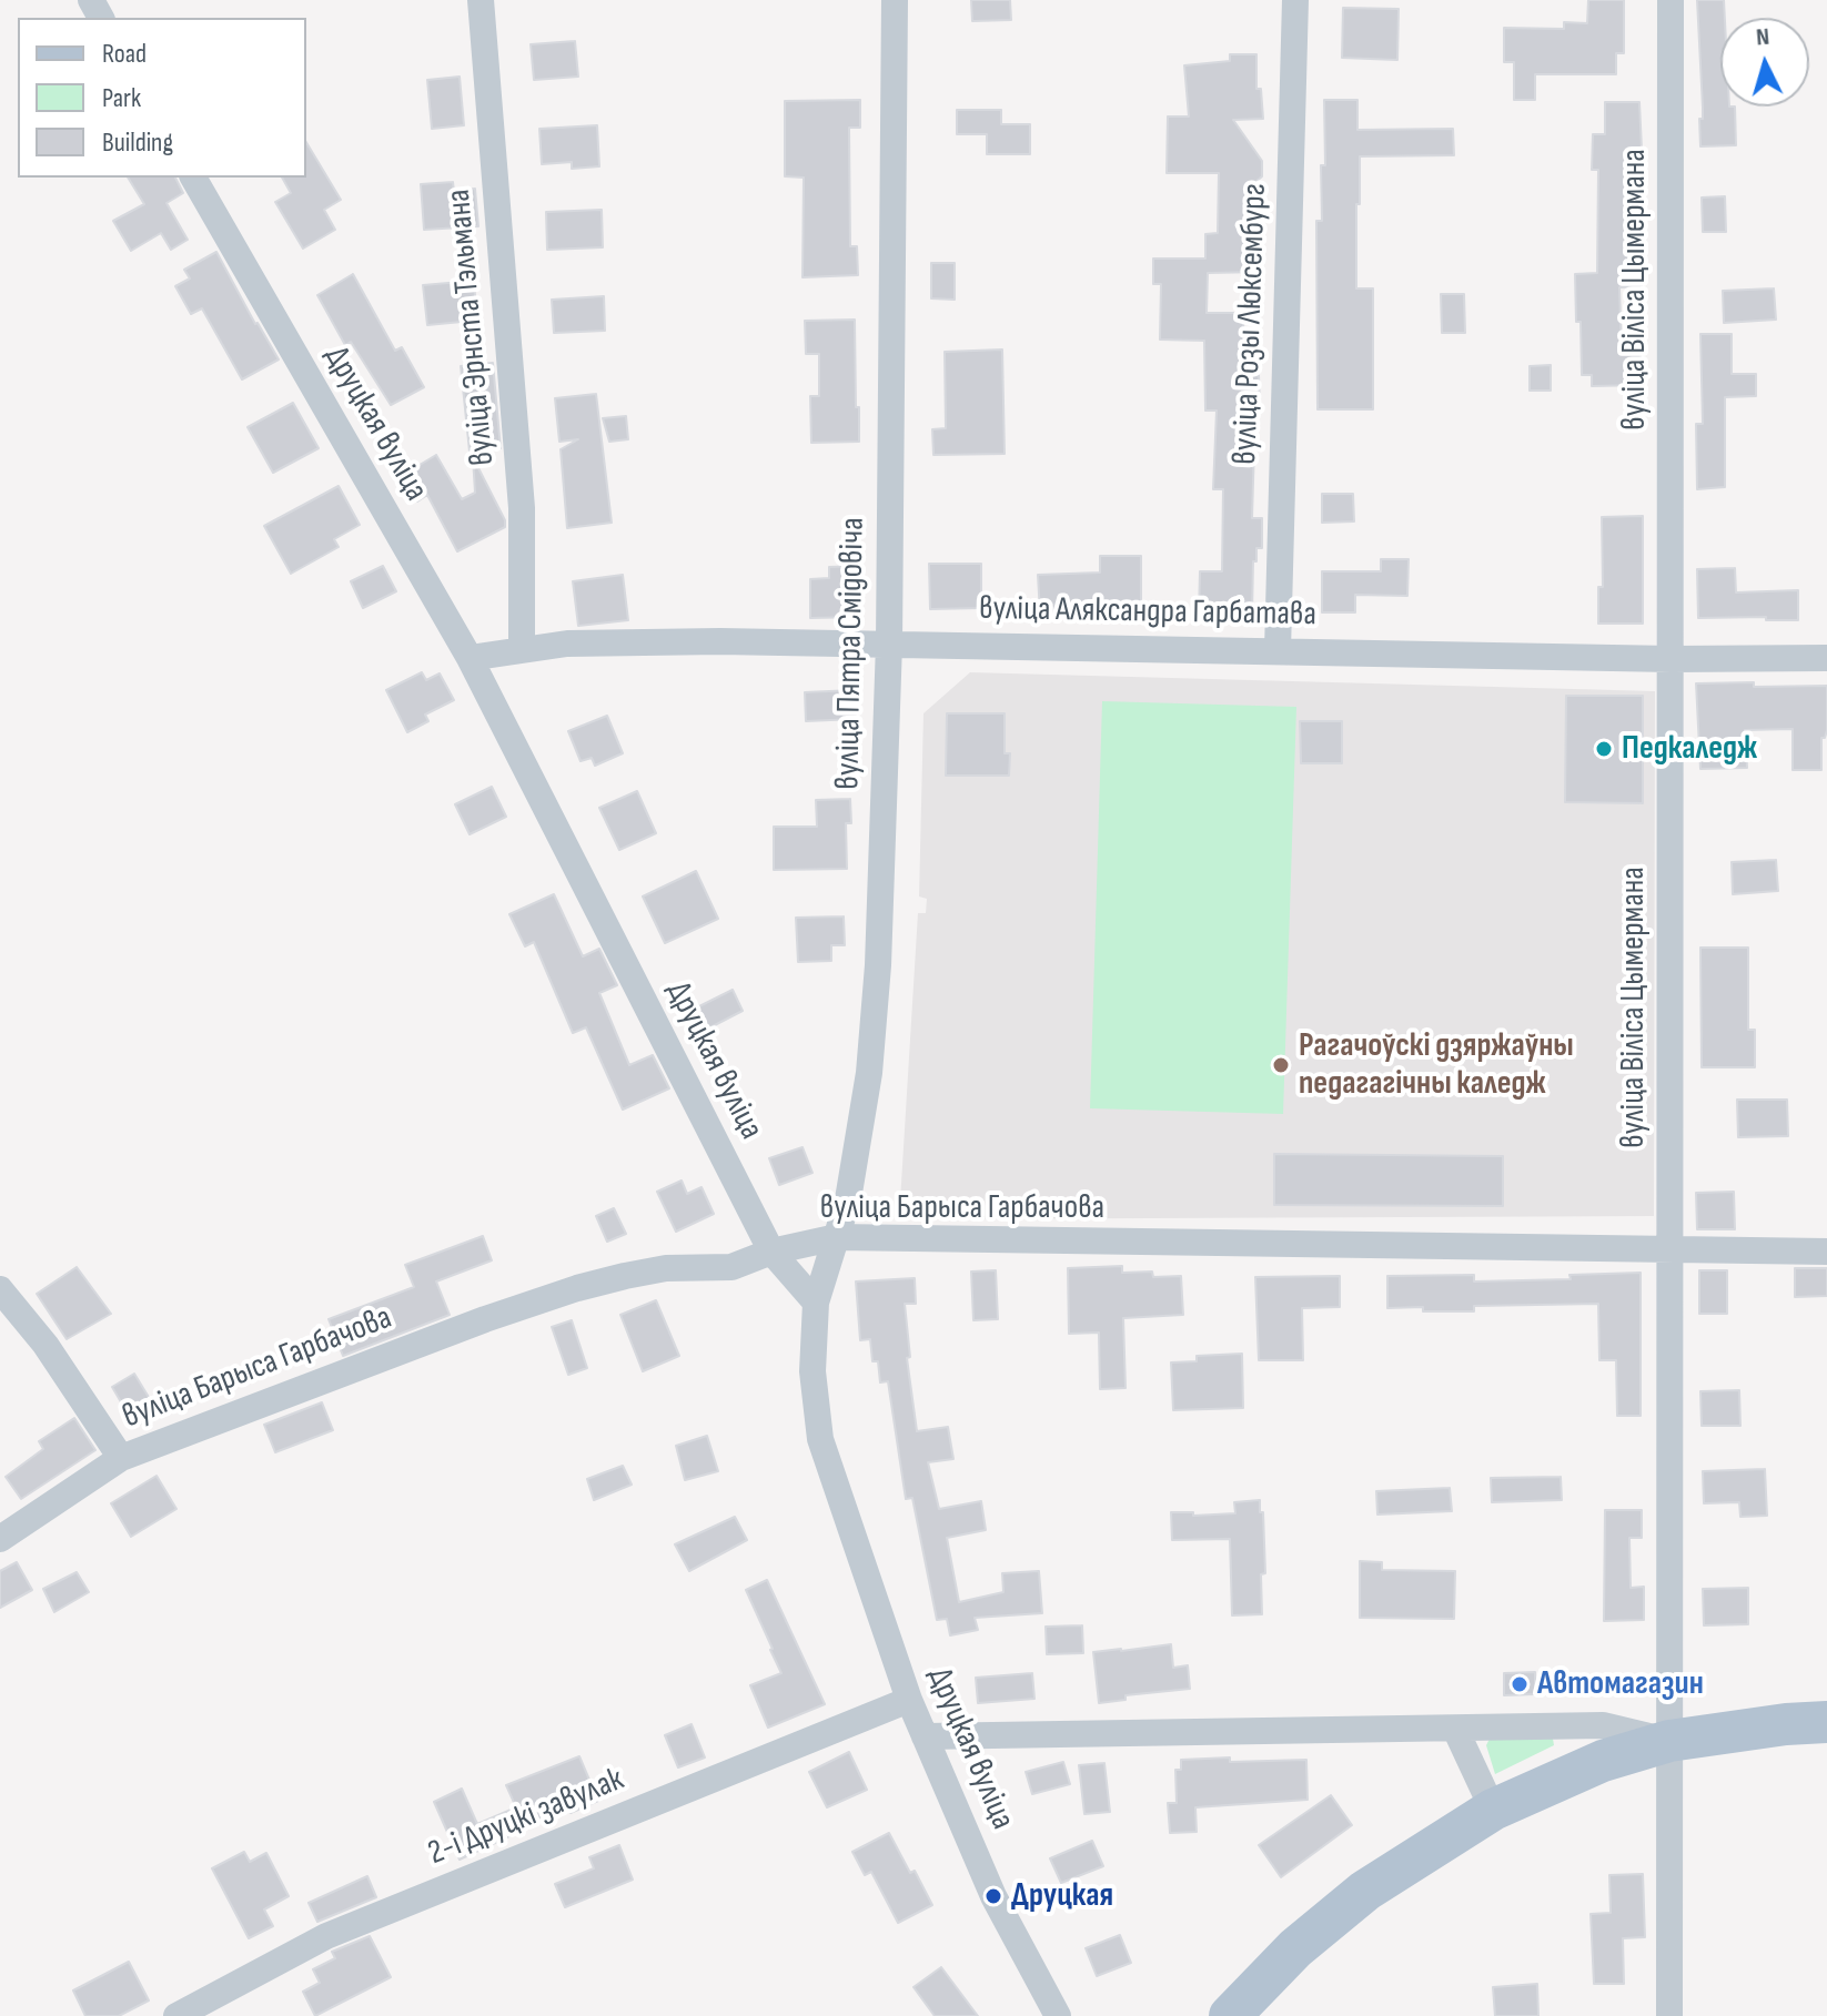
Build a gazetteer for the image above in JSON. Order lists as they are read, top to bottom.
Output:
{
  "streets": {
    "street": [
      "вуліца Віліса Цымермана",
      "вуліца Розы Люксембург",
      "вуліца Эрнста Тэльмана",
      "Друцкая вуліца",
      "вуліца Аляксандра Гарбатава",
      "вуліца Пятра Смідовіча",
      "вуліца Барыса Гарбачова",
      "2-і Друцкі завулак"
    ]
  },
  "crossings": [
    ["вуліца Віліса Цымермана", "вуліца Аляксандра Гарбатава"],
    ["вуліца Віліса Цымермана", "вуліца Барыса Гарбачова"],
    ["вуліца Розы Люксембург", "вуліца Аляксандра Гарбатава"],
    ["вуліца Эрнста Тэльмана", "вуліца Аляксандра Гарбатава"],
    ["Друцкая вуліца", "вуліца Аляксандра Гарбатава"],
    ["Друцкая вуліца", "вуліца Пятра Смідовіча"],
    ["Друцкая вуліца", "вуліца Барыса Гарбачова"],
    ["Друцкая вуліца", "2-і Друцкі завулак"],
    ["вуліца Аляксандра Гарбатава", "вуліца Пятра Смідовіча"],
    ["вуліца Пятра Смідовіча", "вуліца Барыса Гарбачова"]
  ],
  "places": [
    "Педкаледж",
    "Рагачоўскі дзяржаўны педагагічны каледж",
    "Автомагазин",
    "Друцкая"
  ],
  "legend": ["Road", "Park", "Building"],
  "north": "top"
}
